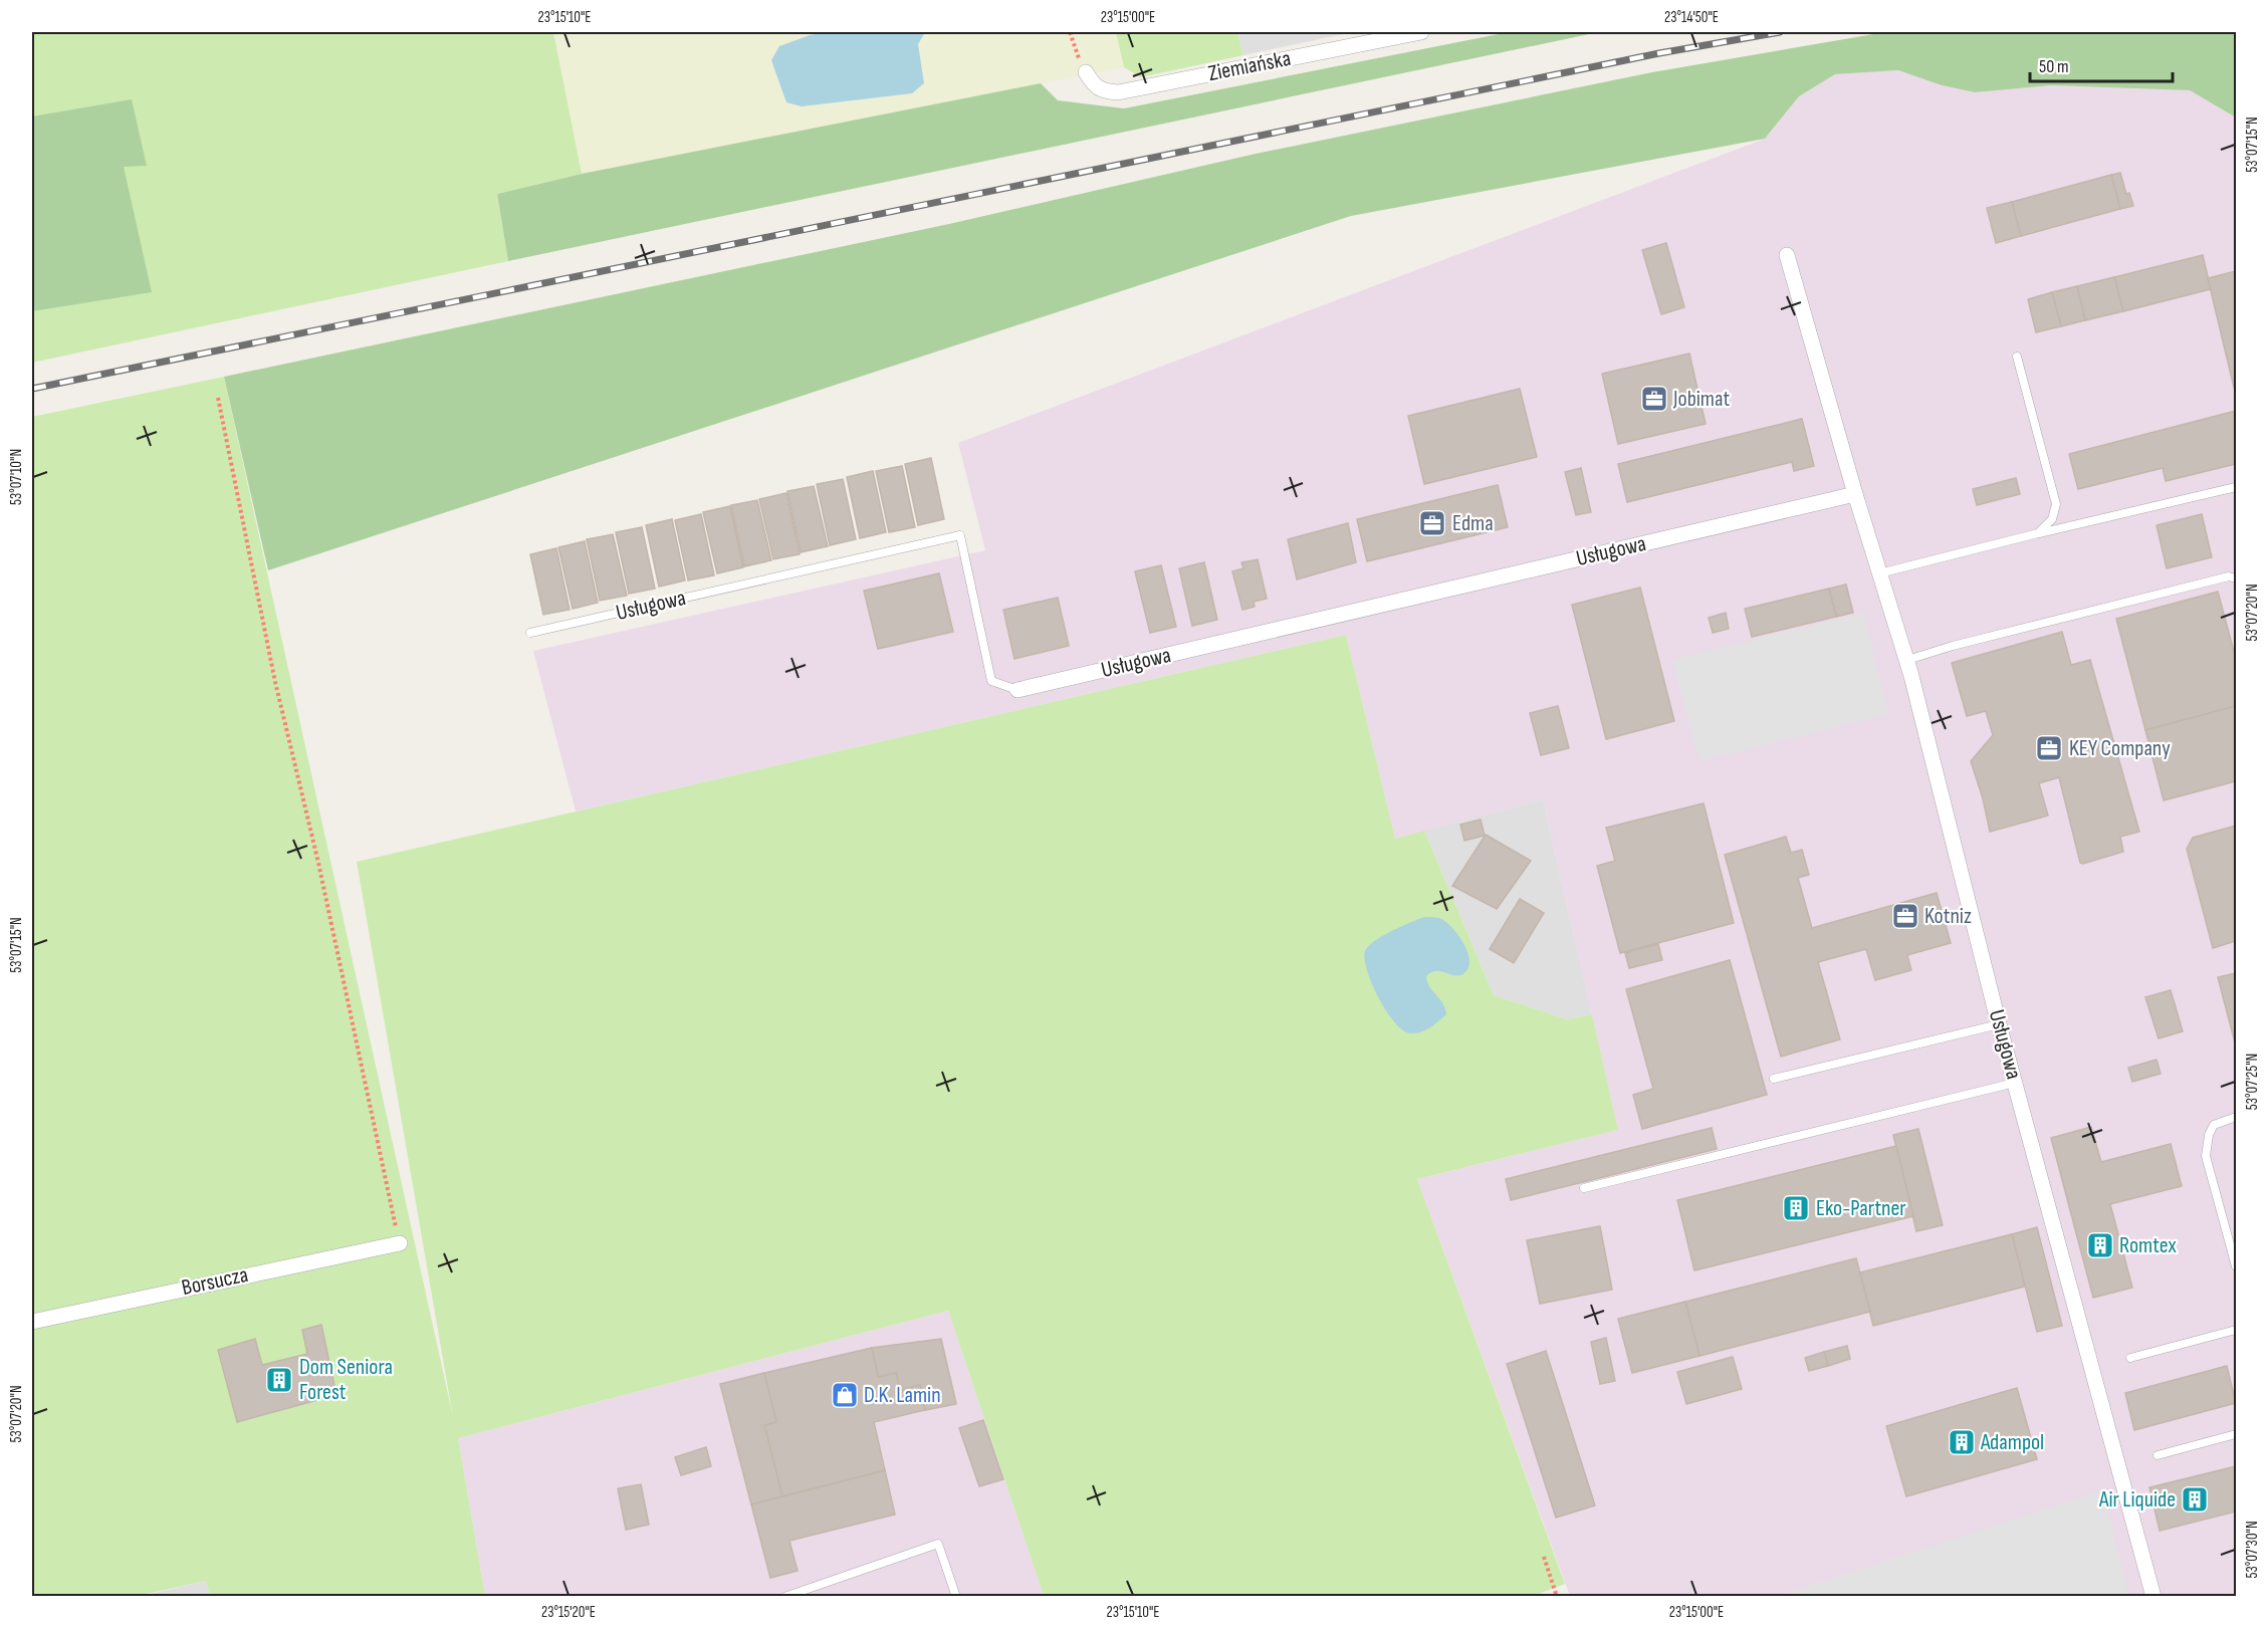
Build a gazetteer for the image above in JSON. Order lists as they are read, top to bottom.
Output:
{
  "streets": {
    "street": ["Ziemiańska", "Usługowa", "Borsucza"]
  },
  "places": {
    "office": [
      "Jobimat",
      "Edma",
      "KEY Company",
      "Kotniz"
    ],
    "building": [
      "Eko-Partner",
      "Romtex",
      "Dom Seniora Forest",
      "Adampol",
      "Air Liquide"
    ],
    "shop": ["D.K. Lamin"]
  },
  "scale_bar": "50 m",
  "coordinates": [
    "23°15'10\"E",
    "23°15'00\"E",
    "23°14'50\"E",
    "53°07'15\"N",
    "53°07'10\"N",
    "53°07'20\"N",
    "53°07'25\"N",
    "53°07'30\"N",
    "23°15'20\"E"
  ]
}
